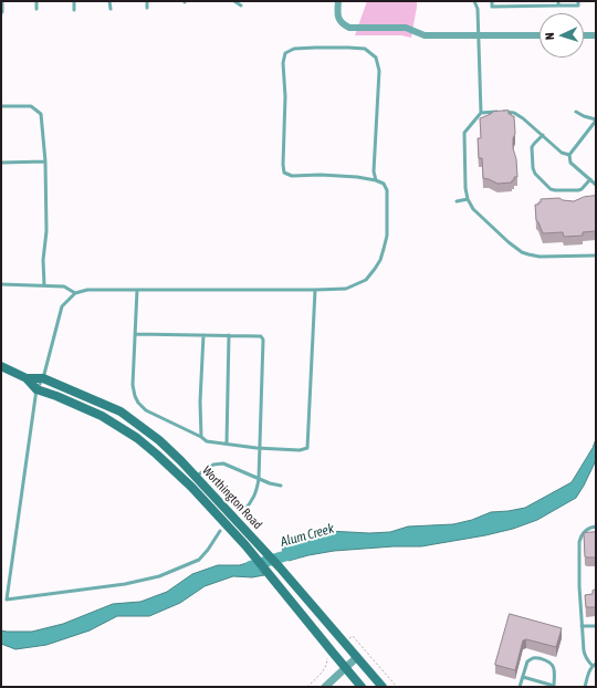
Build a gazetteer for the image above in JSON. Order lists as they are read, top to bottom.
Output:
{
  "streets": {
    "main road": ["Worthington Road"]
  },
  "water": ["Alum Creek"],
  "north": "left"
}
